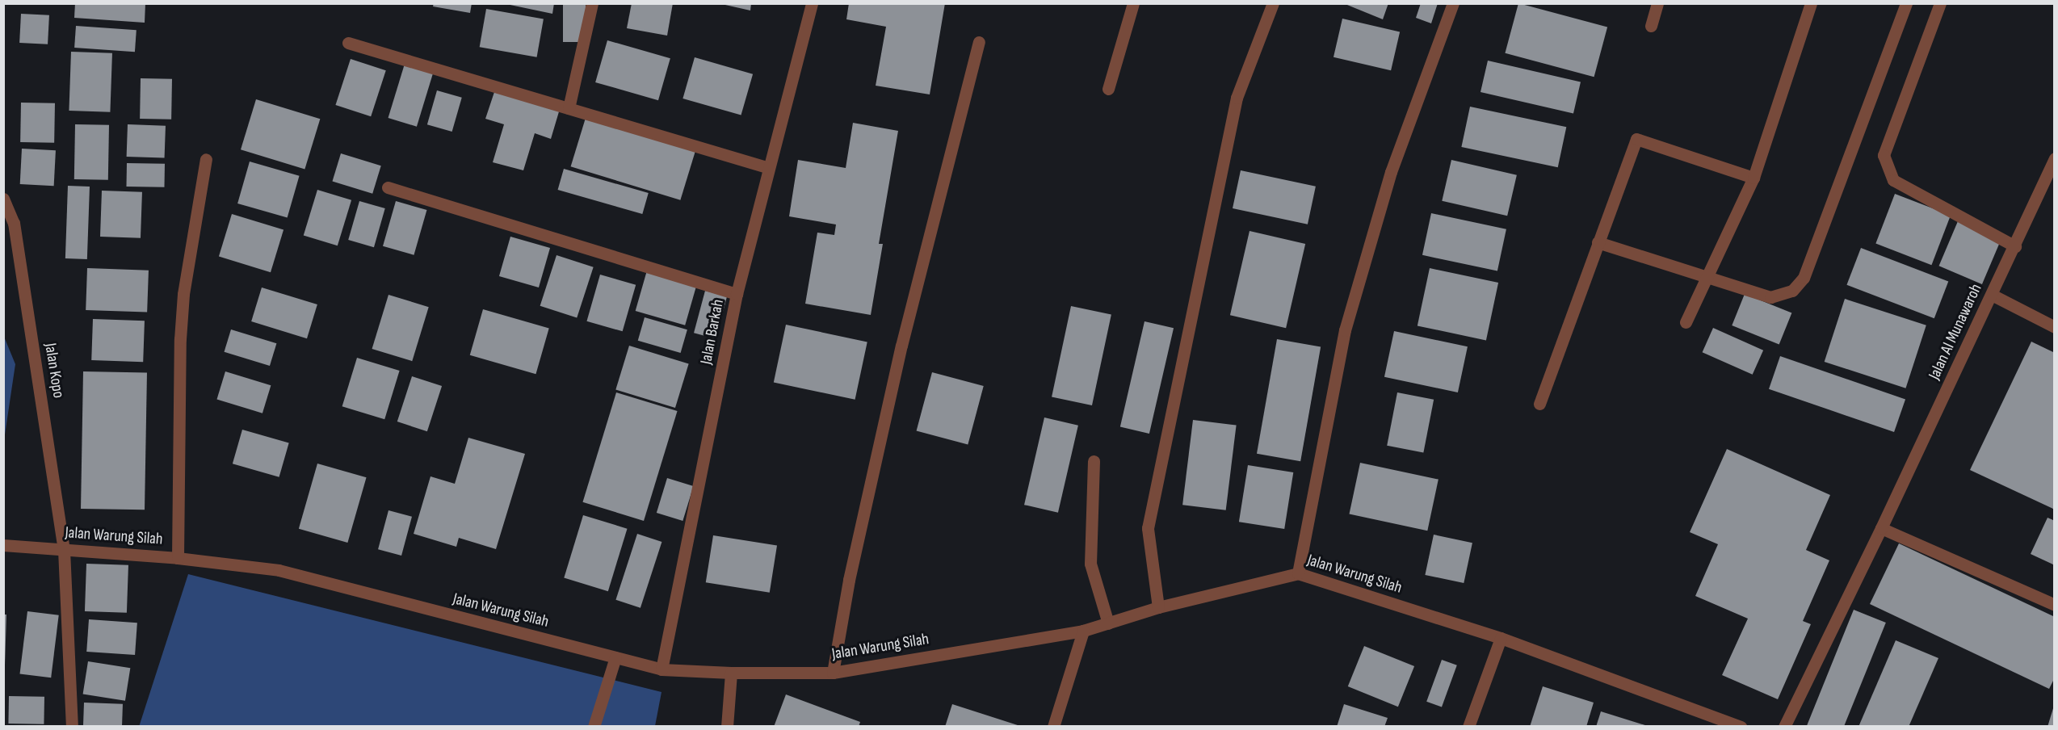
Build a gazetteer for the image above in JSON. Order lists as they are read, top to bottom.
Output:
{
  "streets": {
    "street": [
      "Jalan Barkah",
      "Jalan Al Munawaroh",
      "Jalan Kopo",
      "Jalan Warung Silah"
    ]
  },
  "crossings": [
    ["Jalan Barkah", "Jalan Warung Silah"],
    ["Jalan Kopo", "Jalan Warung Silah"]
  ]
}
